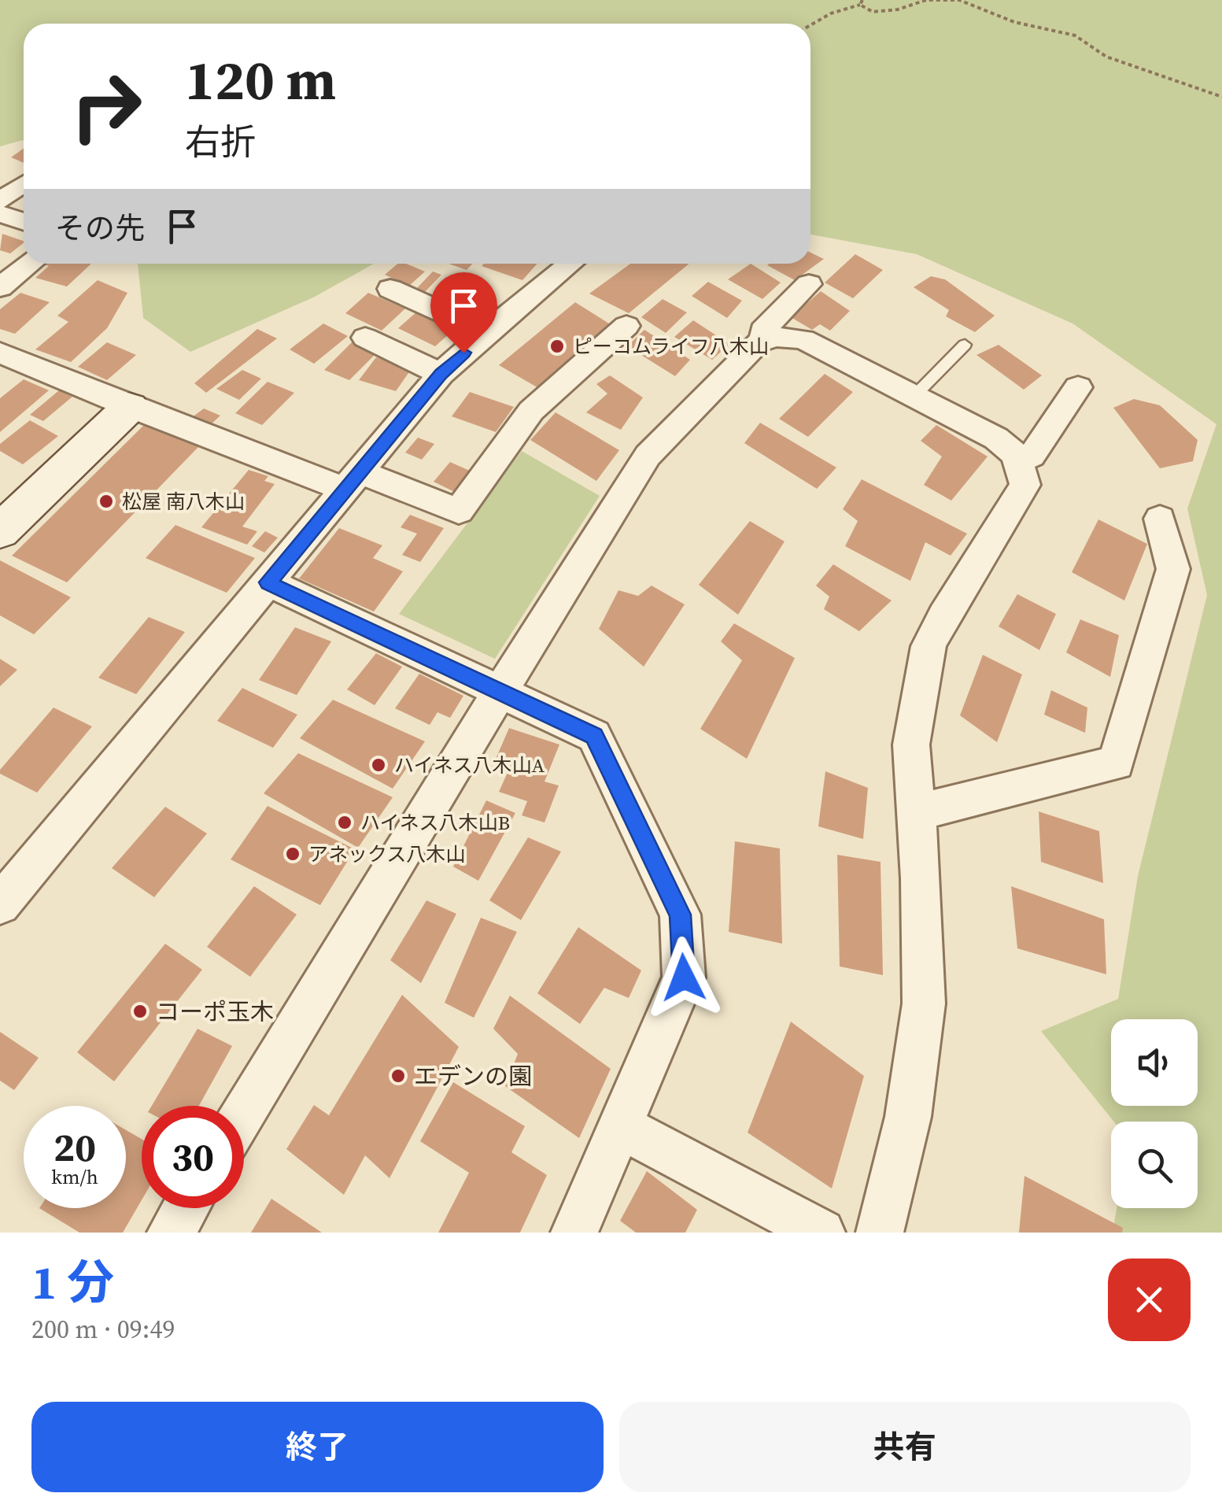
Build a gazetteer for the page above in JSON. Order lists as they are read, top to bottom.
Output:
{
  "places": [
    "ピーコムライフ八木山",
    "松屋 南八木山",
    "ハイネス八木山A",
    "ハイネス八木山B",
    "アネックス八木山",
    "コーポ玉木",
    "エデンの園"
  ],
  "page": {
    "turn": ["120 m", "右折"],
    "then": "その先",
    "speed": "20 km/h",
    "limit": "30",
    "heading": ["1 分", "200 m · 09:49"],
    "buttons": ["終了", "共有"]
  }
}
